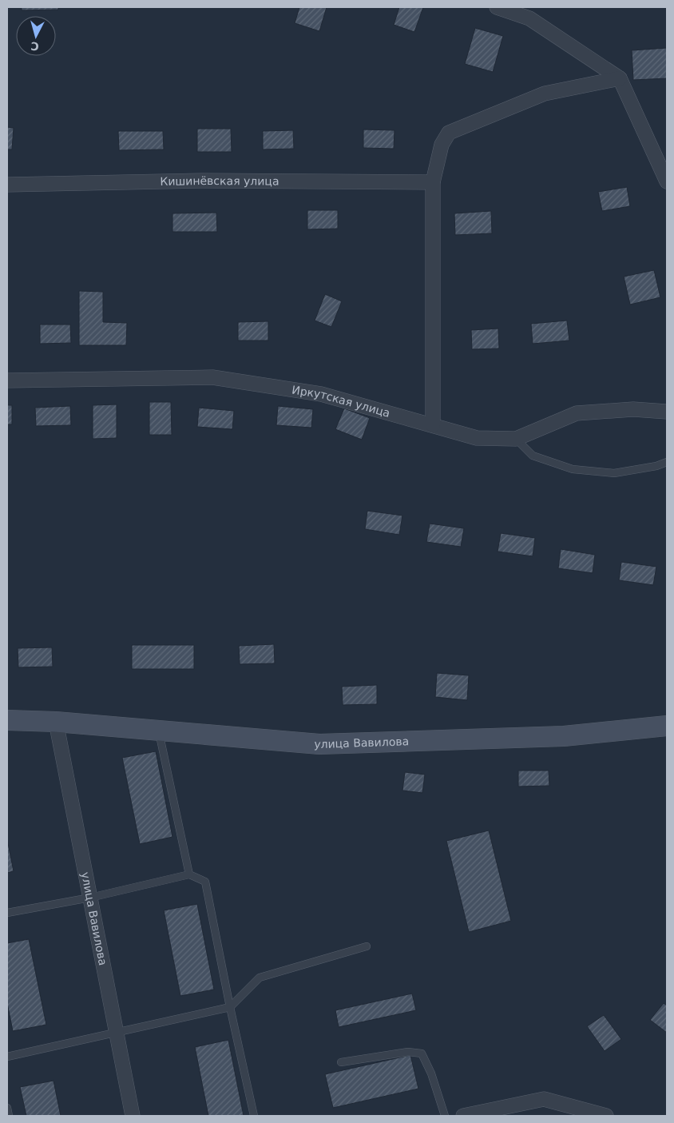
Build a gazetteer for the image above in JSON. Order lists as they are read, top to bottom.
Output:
{
  "streets": {
    "street": ["Кишинёвская улица", "Иркутская улица", "улица Вавилова"]
  },
  "north": "bottom"
}
